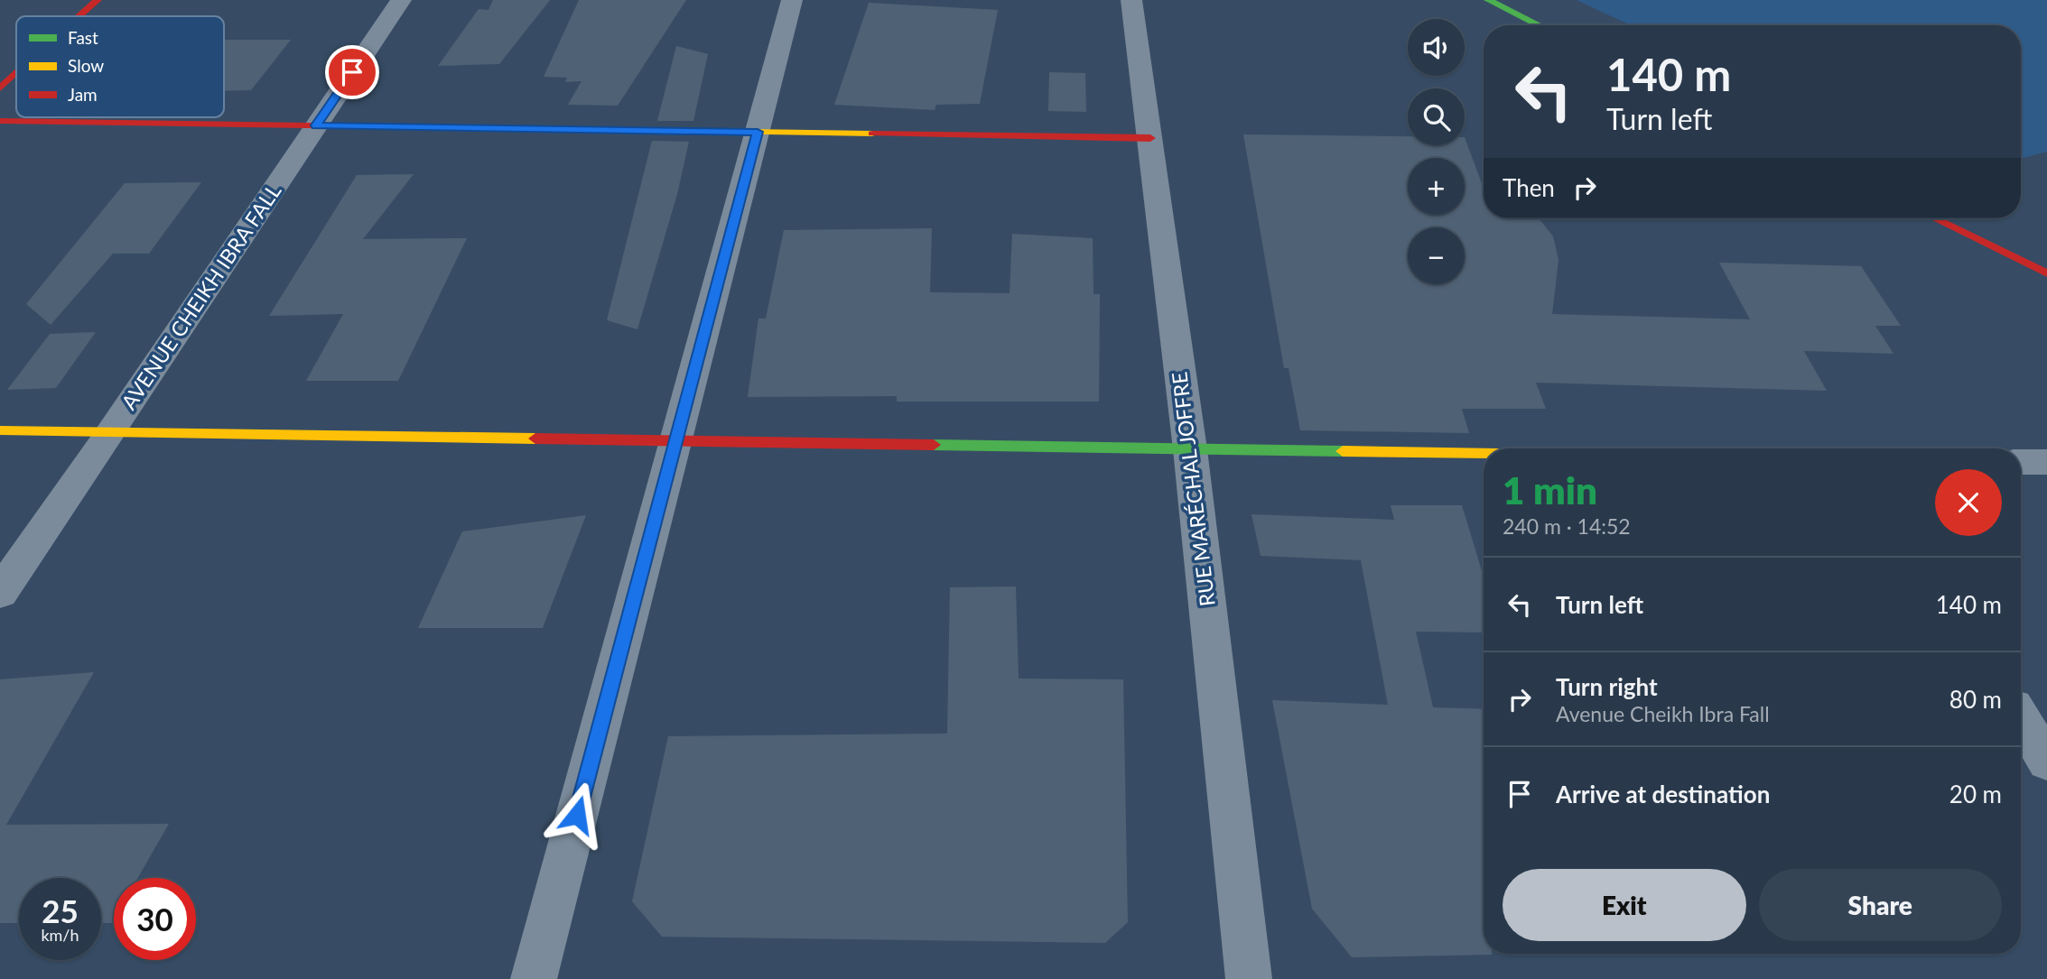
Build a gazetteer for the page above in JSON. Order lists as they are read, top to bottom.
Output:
{
  "streets": {
    "street": ["AVENUE CHEIKH IBRA FALL", "RUE MARÉCHAL JOFFRE"]
  },
  "legend": ["Fast", "Slow", "Jam"],
  "page": {
    "map_buttons": ["+", "−"],
    "turn": ["140 m", "Turn left"],
    "then": "Then",
    "heading": ["1 min", "240 m · 14:52"],
    "list": [
      {
        "name": "Turn left",
        "value": "140 m"
      },
      {
        "name": "Turn right",
        "note": "Avenue Cheikh Ibra Fall",
        "value": "80 m"
      },
      {
        "name": "Arrive at destination",
        "value": "20 m"
      }
    ],
    "buttons": ["Exit", "Share"],
    "speed": "25 km/h",
    "limit": "30"
  }
}
